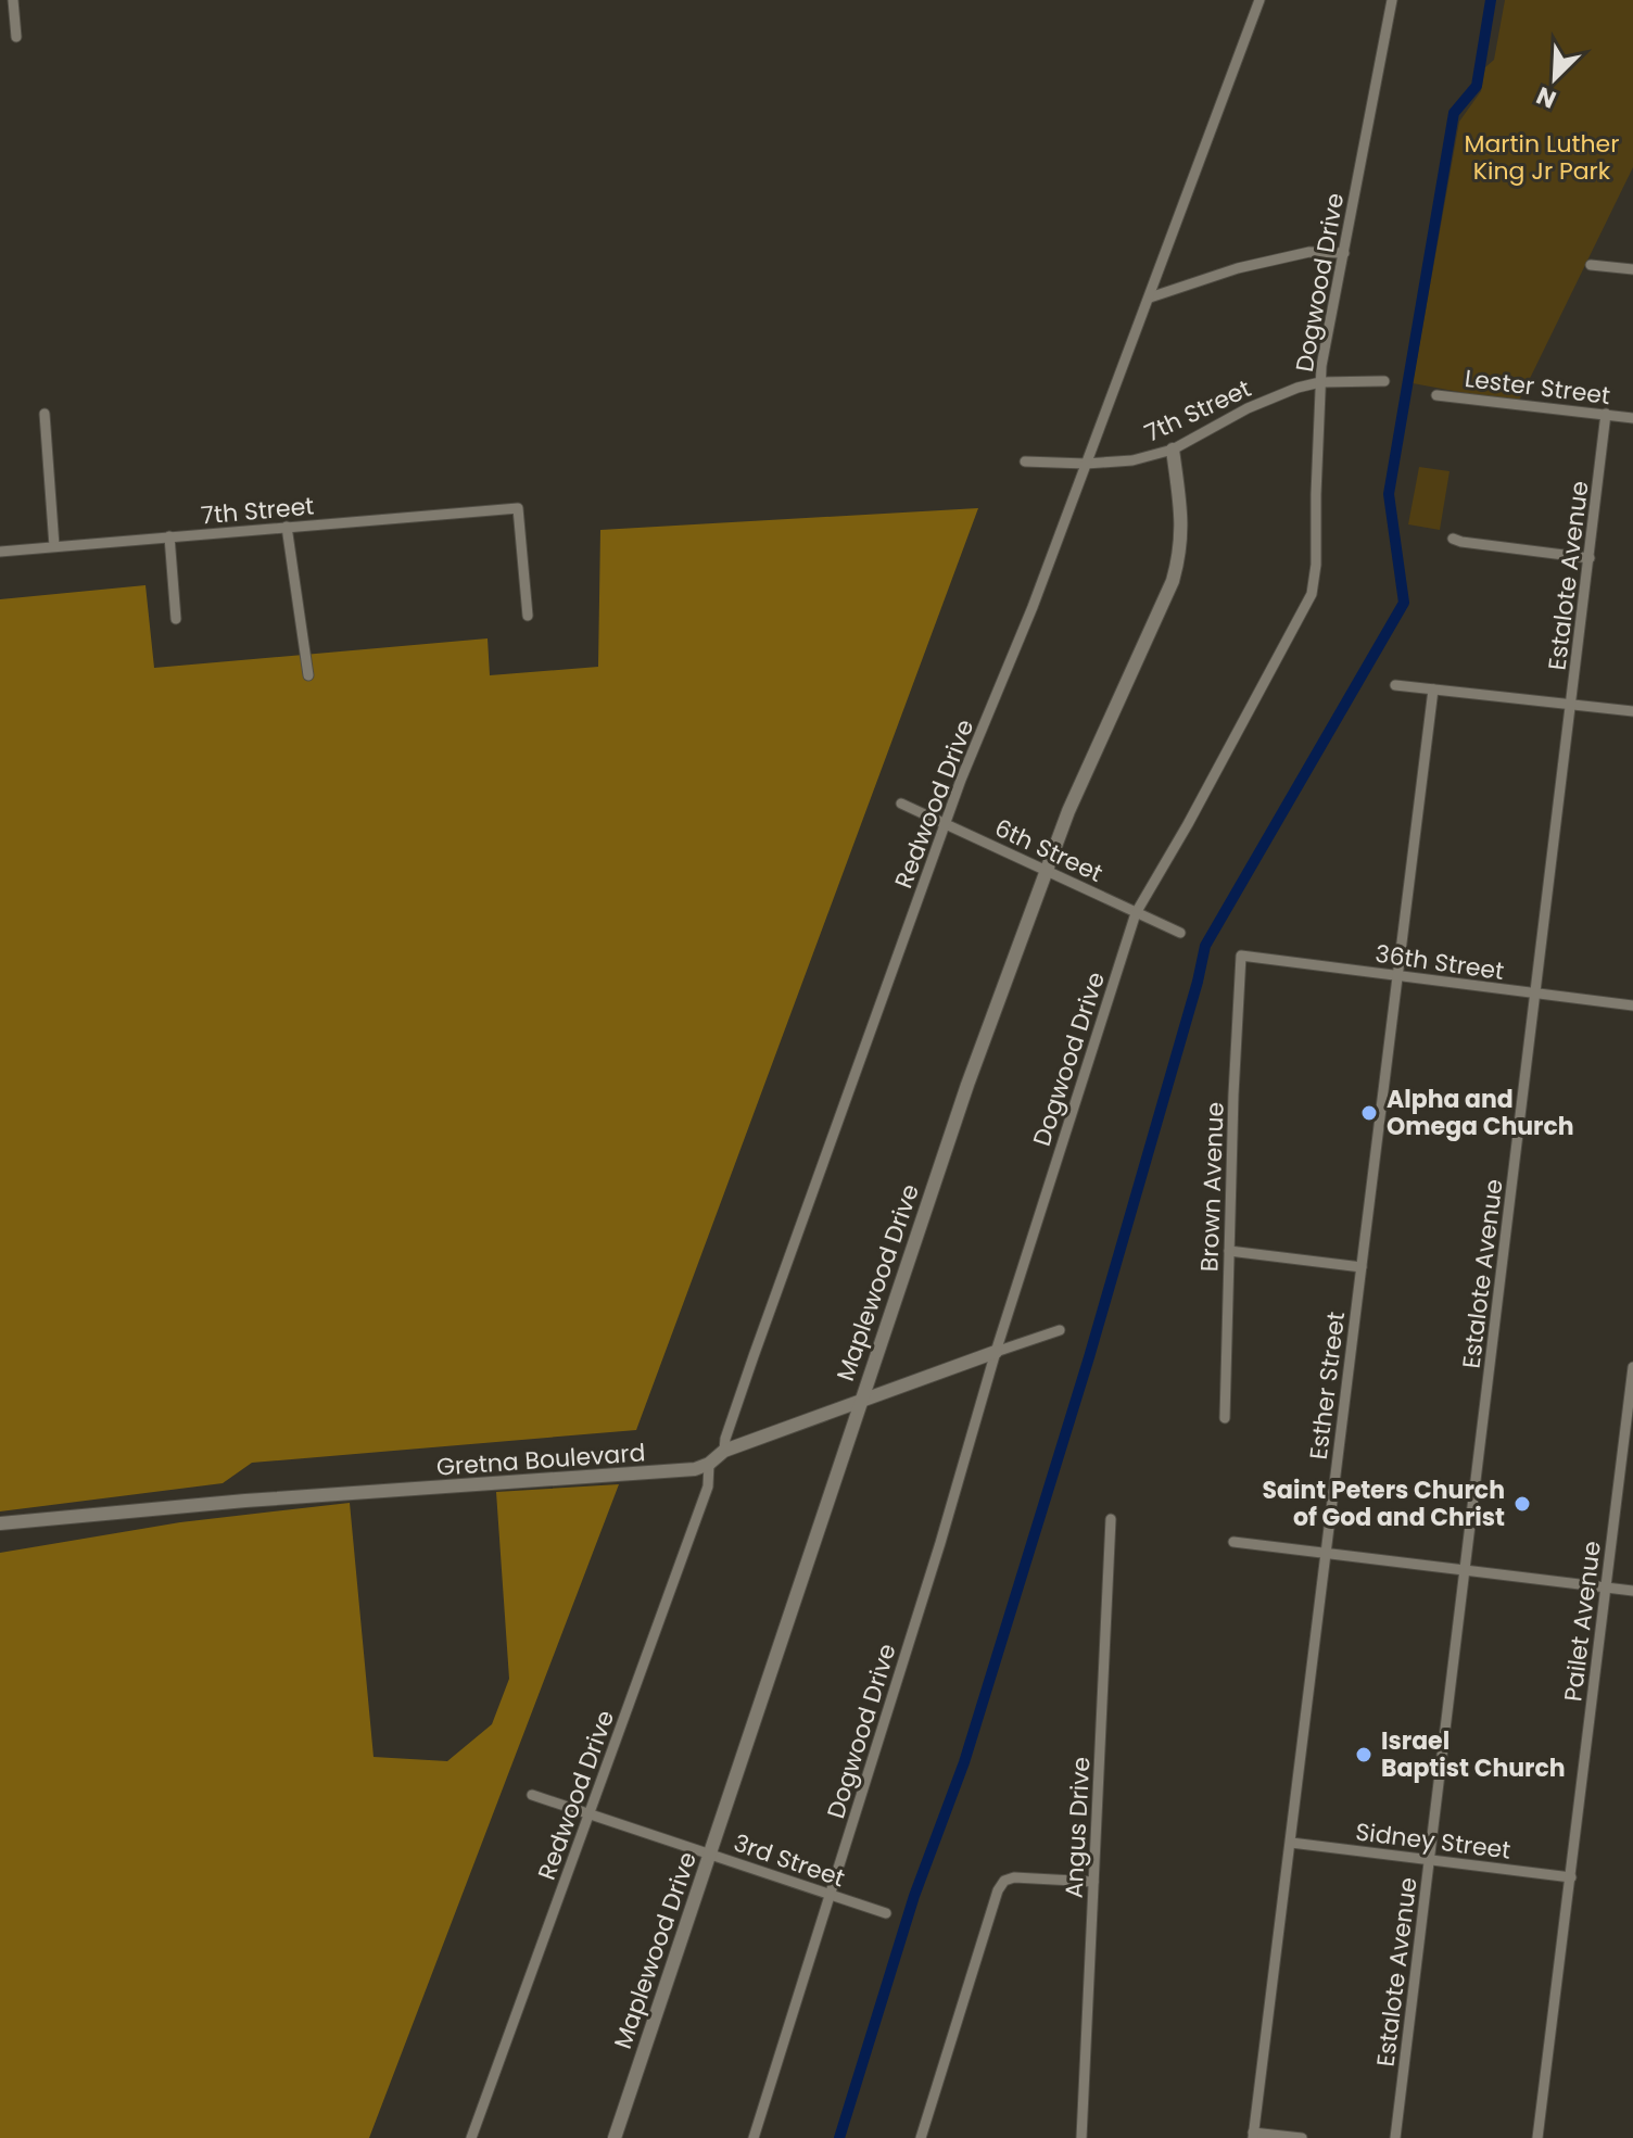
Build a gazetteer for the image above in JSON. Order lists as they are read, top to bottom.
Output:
{
  "streets": {
    "street": [
      "Dogwood Drive",
      "Lester Street",
      "7th Street",
      "Estalote Avenue",
      "Redwood Drive",
      "6th Street",
      "36th Street",
      "Brown Avenue",
      "Maplewood Drive",
      "Esther Street",
      "Gretna Boulevard",
      "Pailet Avenue",
      "Angus Drive",
      "Sidney Street",
      "3rd Street"
    ]
  },
  "crossings": [
    ["Dogwood Drive", "7th Street"],
    ["Dogwood Drive", "6th Street"],
    ["Dogwood Drive", "Gretna Boulevard"],
    ["Dogwood Drive", "3rd Street"],
    ["Lester Street", "Estalote Avenue"],
    ["7th Street", "Redwood Drive"],
    ["7th Street", "Maplewood Drive"],
    ["Estalote Avenue", "36th Street"],
    ["Estalote Avenue", "Sidney Street"],
    ["Redwood Drive", "6th Street"],
    ["Redwood Drive", "Gretna Boulevard"],
    ["Redwood Drive", "3rd Street"],
    ["6th Street", "Maplewood Drive"],
    ["36th Street", "Brown Avenue"],
    ["36th Street", "Esther Street"],
    ["Maplewood Drive", "Gretna Boulevard"],
    ["Maplewood Drive", "3rd Street"],
    ["Esther Street", "Sidney Street"],
    ["Pailet Avenue", "Sidney Street"]
  ],
  "parks": ["Martin Luther King Jr Park"],
  "places": ["Alpha and Omega Church", "Saint Peters Church of God and Christ", "Israel Baptist Church"],
  "north": "bottom left"
}
